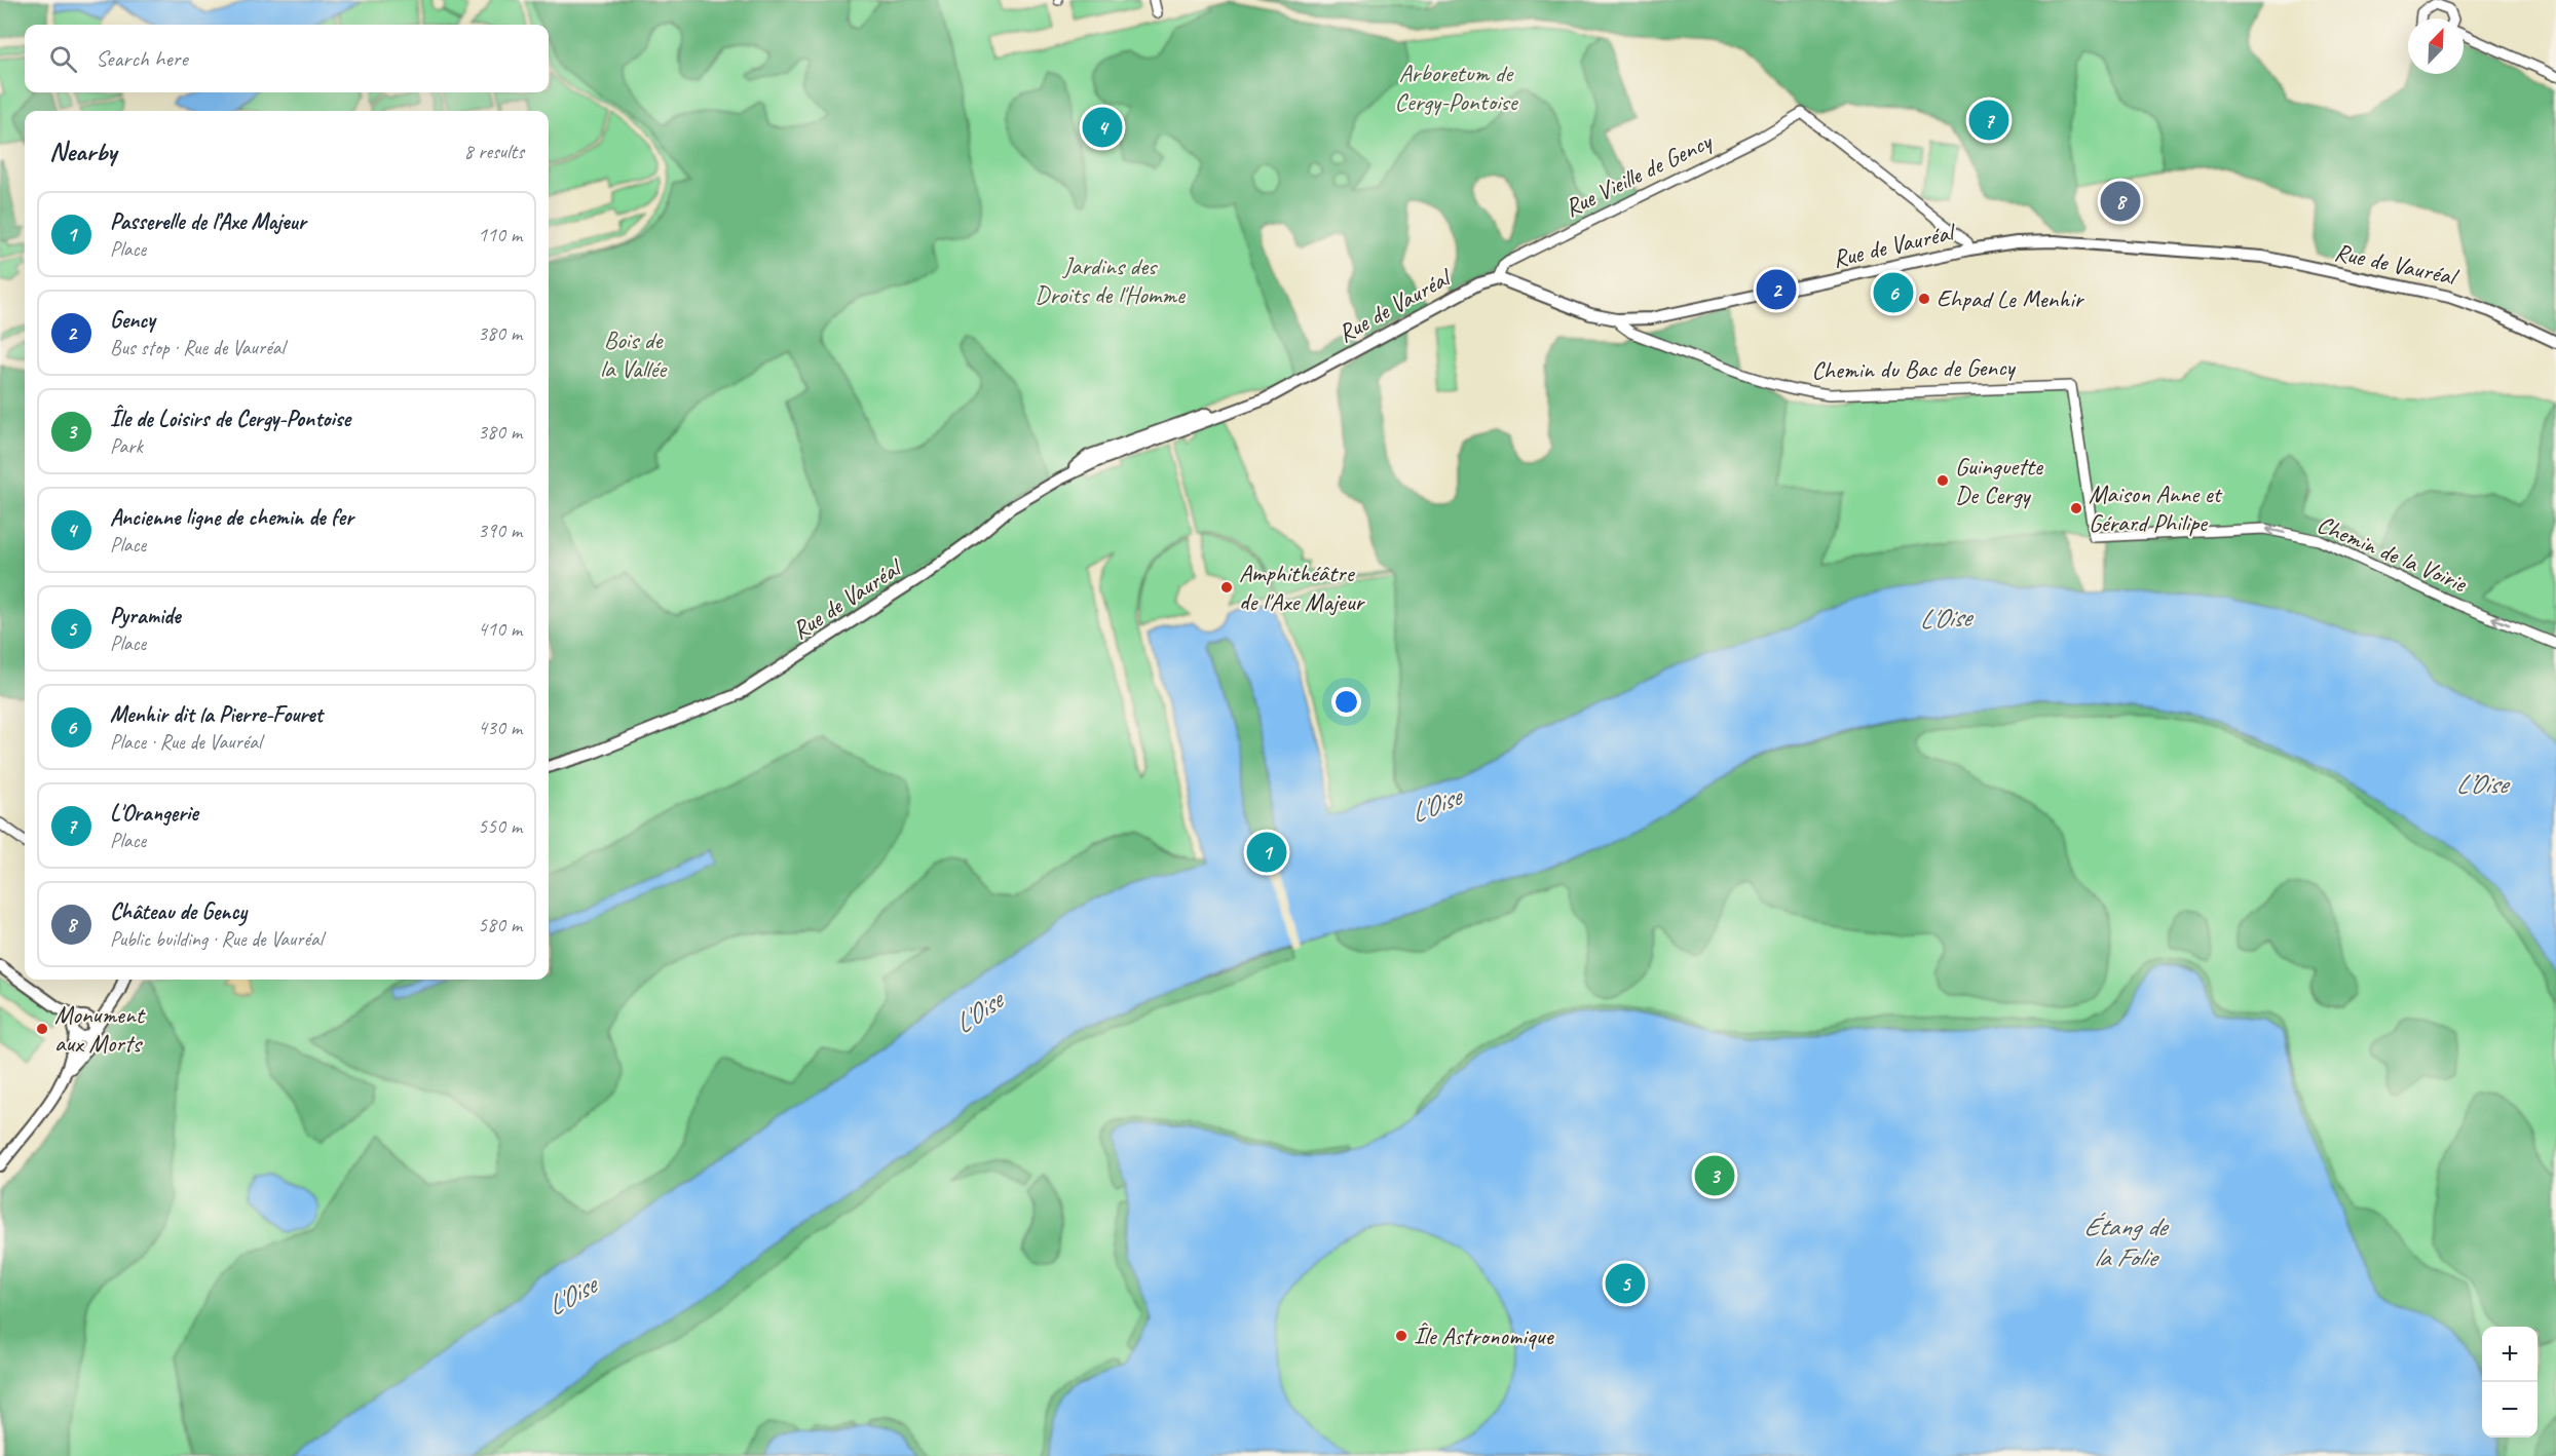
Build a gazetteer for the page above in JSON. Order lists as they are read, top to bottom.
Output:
{
  "streets": {
    "street": [
      "Rue Vieille de Gency",
      "Rue de Vauréal",
      "Chemin du Bac de Gency",
      "Chemin de la Voirie"
    ]
  },
  "crossings": [
    ["Rue Vieille de Gency", "Rue de Vauréal"],
    ["Rue de Vauréal", "Chemin du Bac de Gency"],
    ["Chemin du Bac de Gency", "Chemin de la Voirie"]
  ],
  "one_way": ["Chemin de la Voirie"],
  "water": ["L'Oise", "L’Oise", "Étang de la Folie"],
  "parks": ["Arboretum de Cergy‐Pontoise", "Jardins des Droits de l'Homme", "Bois de la Vallée"],
  "places": [
    "Ehpad Le Menhir",
    "Guinguette De Cergy",
    "Maison Anne et Gérard Philipe",
    "Amphithéâtre de l'Axe Majeur",
    "Monument aux Morts",
    "Île Astronomique"
  ],
  "north": "top right",
  "page": {
    "search": "Search here",
    "pins": [
      "7",
      "4",
      "8",
      "2",
      "6",
      "1",
      "3",
      "5"
    ],
    "heading": ["Nearby", "8 results"],
    "list": [
      {
        "mark": "1",
        "name": "Passerelle de l’Axe Majeur",
        "note": "Place",
        "value": "110 m"
      },
      {
        "mark": "2",
        "name": "Gency",
        "note": "Bus stop · Rue de Vauréal",
        "value": "380 m"
      },
      {
        "mark": "3",
        "name": "Île de Loisirs de Cergy-Pontoise",
        "note": "Park",
        "value": "380 m"
      },
      {
        "mark": "4",
        "name": "Ancienne ligne de chemin de fer",
        "note": "Place",
        "value": "390 m"
      },
      {
        "mark": "5",
        "name": "Pyramide",
        "note": "Place",
        "value": "410 m"
      },
      {
        "mark": "6",
        "name": "Menhir dit la Pierre-Fouret",
        "note": "Place · Rue de Vauréal",
        "value": "430 m"
      },
      {
        "mark": "7",
        "name": "L'Orangerie",
        "note": "Place",
        "value": "550 m"
      },
      {
        "mark": "8",
        "name": "Château de Gency",
        "note": "Public building · Rue de Vauréal",
        "value": "580 m"
      }
    ],
    "map_buttons": ["+", "−"]
  }
}
